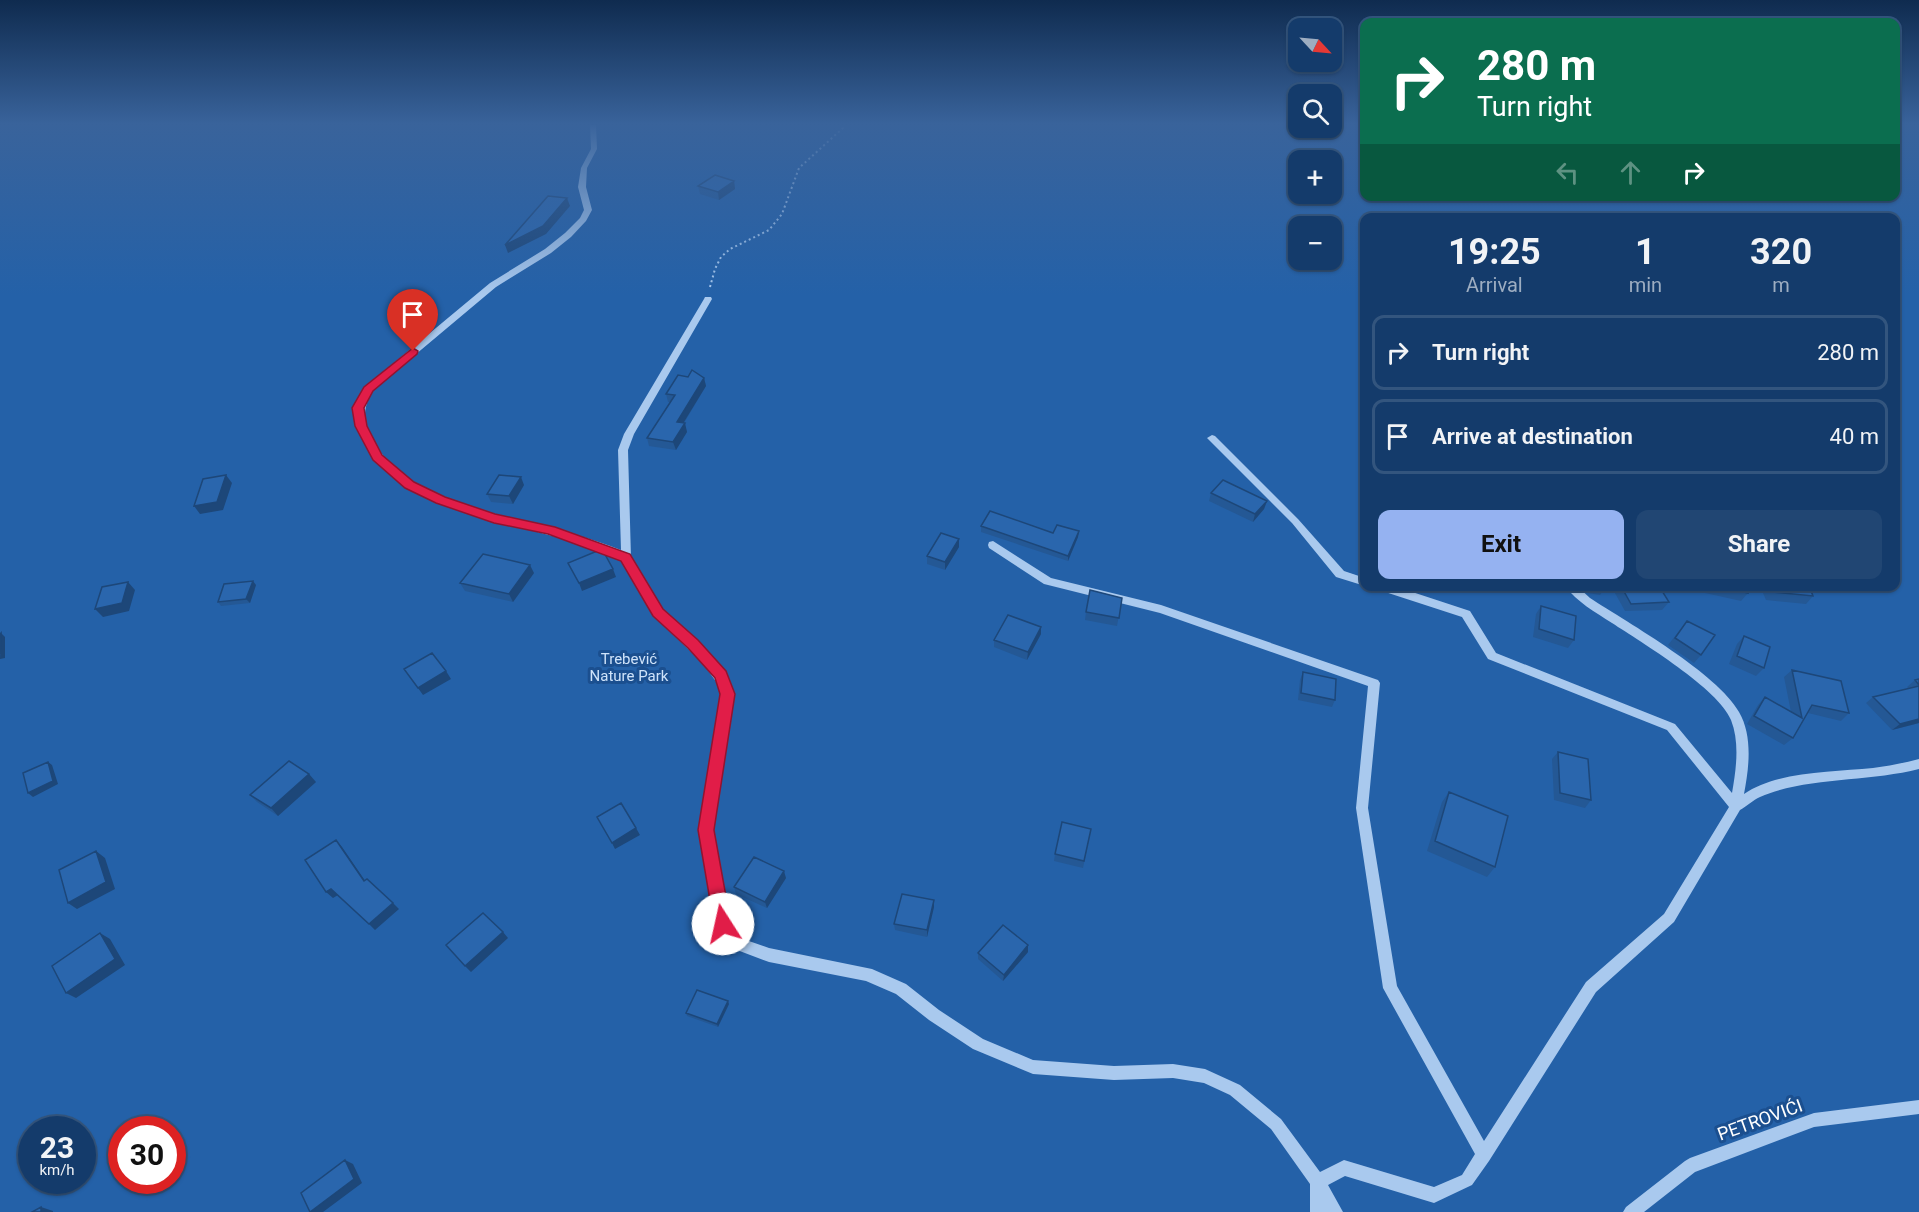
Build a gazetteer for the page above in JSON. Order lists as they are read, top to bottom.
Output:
{
  "streets": {
    "street": ["PETROVIĆI"]
  },
  "parks": ["Trebević Nature Park"],
  "north": "bottom right",
  "page": {
    "map_buttons": ["+", "−"],
    "turn": ["280 m", "Turn right"],
    "eta": [
      "19:25",
      "Arrival",
      "1",
      "min",
      "320",
      "m"
    ],
    "list": [
      {
        "name": "Turn right",
        "value": "280 m"
      },
      {
        "name": "Arrive at destination",
        "value": "40 m"
      }
    ],
    "buttons": ["Exit", "Share"],
    "speed": "23 km/h",
    "limit": "30"
  }
}
